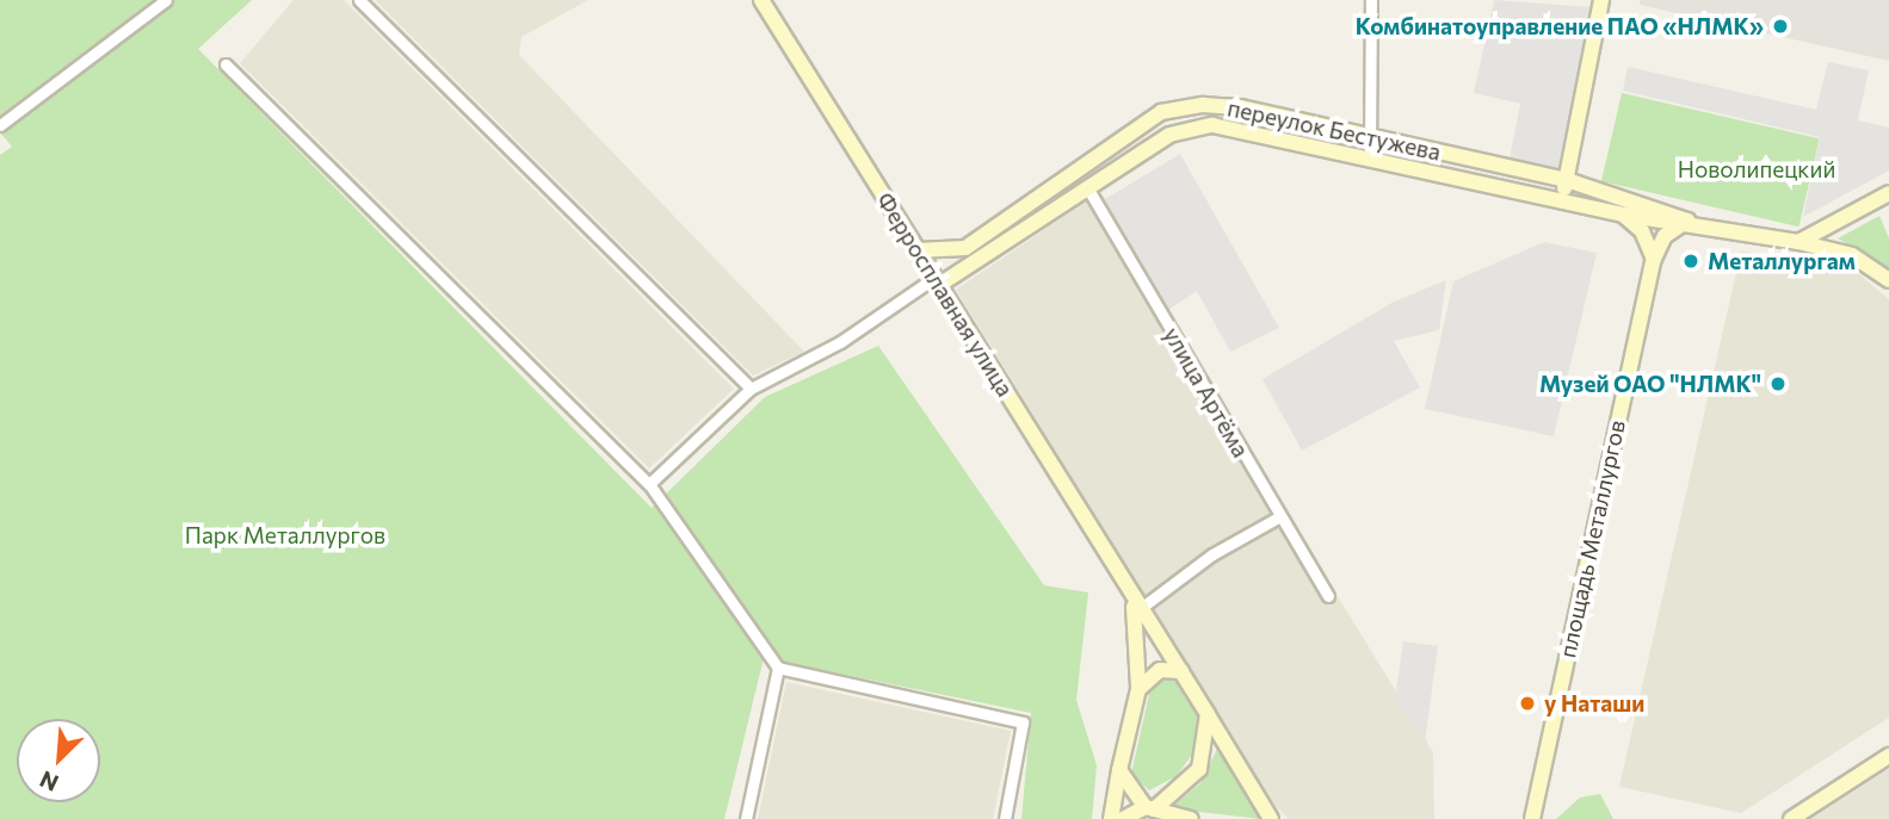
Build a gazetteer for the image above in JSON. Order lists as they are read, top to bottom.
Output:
{
  "streets": {
    "main road": ["переулок Бестужева", "Ферросплавная улица", "площадь Металлургов"],
    "street": ["улица Артёма"]
  },
  "crossings": [
    ["переулок Бестужева", "Ферросплавная улица"],
    ["переулок Бестужева", "улица Артёма"]
  ],
  "parks": ["Новолипецкий", "Парк Металлургов"],
  "places": [
    "Комбинатоуправление ПАО «НЛМК»",
    "Металлургам",
    "Музей ОАО \"НЛМК\"",
    "у Наташи"
  ],
  "north": "bottom left"
}
